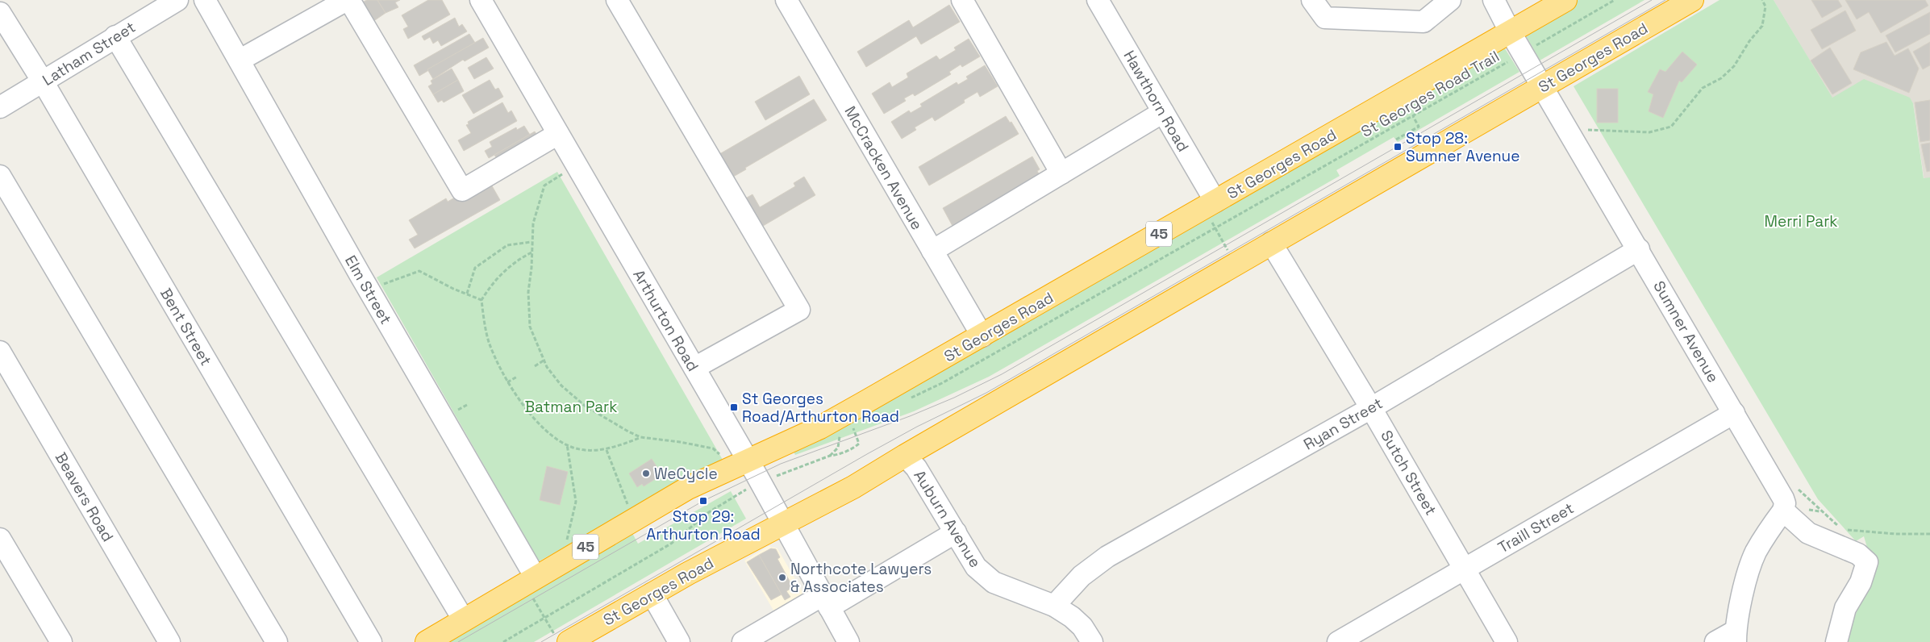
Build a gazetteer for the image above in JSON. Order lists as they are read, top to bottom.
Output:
{
  "streets": {
    "highway": ["St Georges Road", "45"],
    "street": [
      "Latham Street",
      "Hawthorn Road",
      "McCracken Avenue",
      "Elm Street",
      "Arthurton Road",
      "Bent Street",
      "Sumner Avenue",
      "Ryan Street",
      "Sutch Street",
      "Beavers Road",
      "Auburn Avenue",
      "Traill Street"
    ],
    "path": ["St Georges Road Trail"]
  },
  "crossings": [
    ["Latham Street", "Bent Street"],
    ["St Georges Road", "Hawthorn Road"],
    ["St Georges Road", "McCracken Avenue"],
    ["St Georges Road", "Elm Street"],
    ["St Georges Road", "Arthurton Road"],
    ["St Georges Road", "Sumner Avenue"],
    ["St Georges Road", "Sutch Street"],
    ["St Georges Road", "Auburn Avenue"],
    ["St Georges Road Trail", "Sumner Avenue"],
    ["Sumner Avenue", "Ryan Street"],
    ["Sumner Avenue", "Traill Street"],
    ["Ryan Street", "Sutch Street"],
    ["Ryan Street", "Auburn Avenue"],
    ["Sutch Street", "Traill Street"]
  ],
  "parks": ["Merri Park", "Batman Park"],
  "places": {
    "transit": ["Stop 28: Sumner Avenue", "St Georges Road/Arthurton Road", "Stop 29: Arthurton Road"],
    "other": ["WeCycle", "Northcote Lawyers & Associates"]
  }
}
